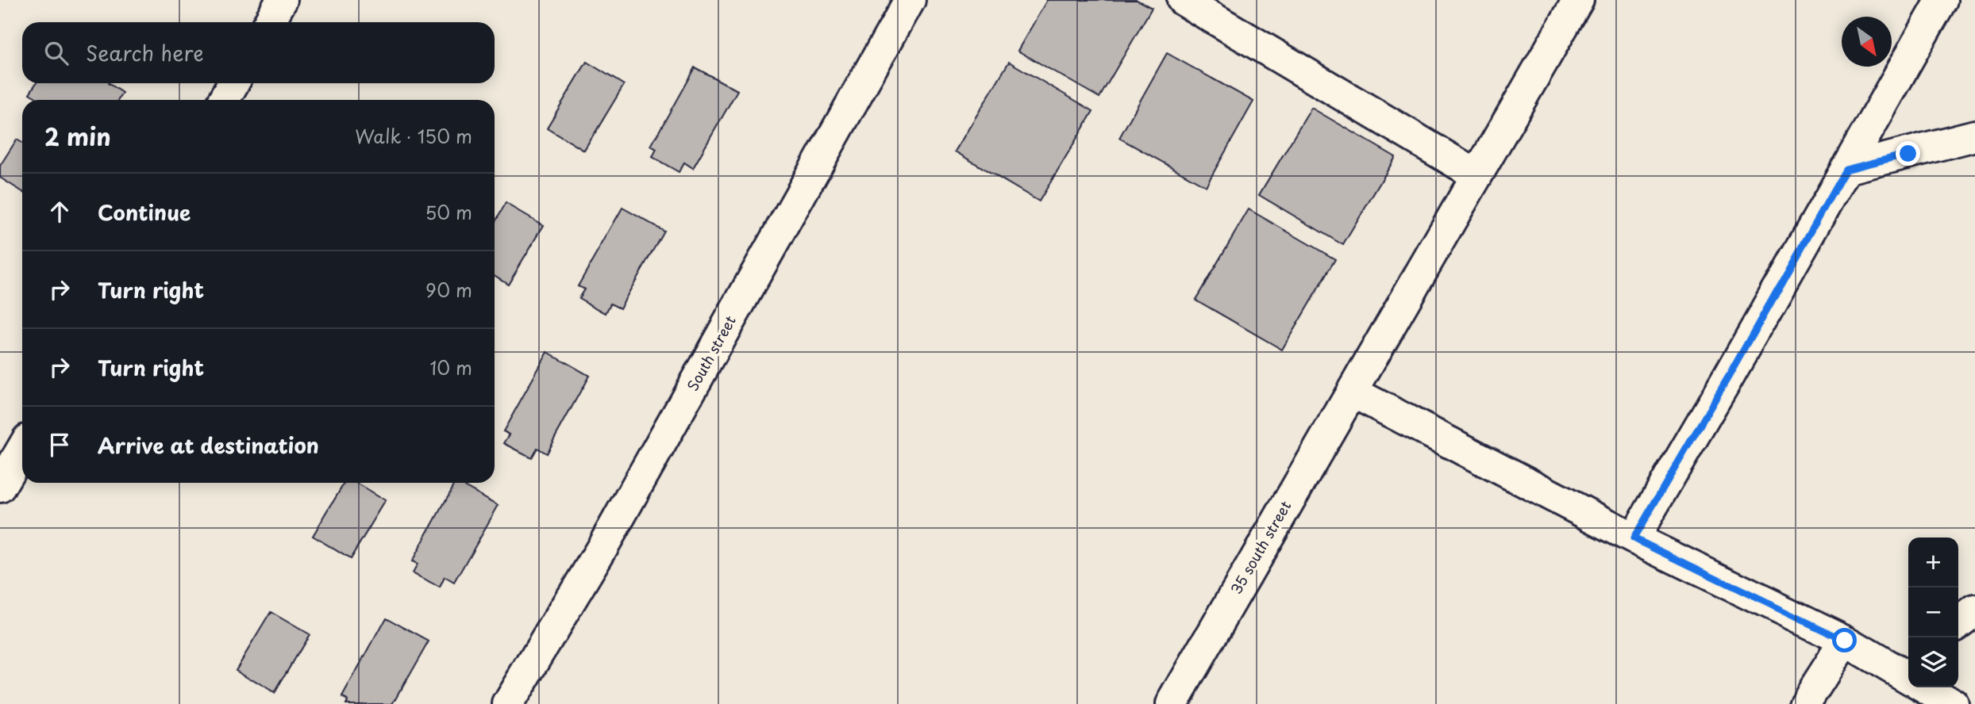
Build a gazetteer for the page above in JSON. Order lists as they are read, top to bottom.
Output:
{
  "streets": {
    "street": ["South street", "35 south street"]
  },
  "north": "bottom right",
  "page": {
    "search": "Search here",
    "heading": ["2 min", "Walk · 150 m"],
    "list": [
      ["Continue", "50 m"],
      ["Turn right", "90 m"],
      ["Turn right", "10 m"],
      "Arrive at destination"
    ],
    "map_buttons": ["+", "−"]
  }
}
